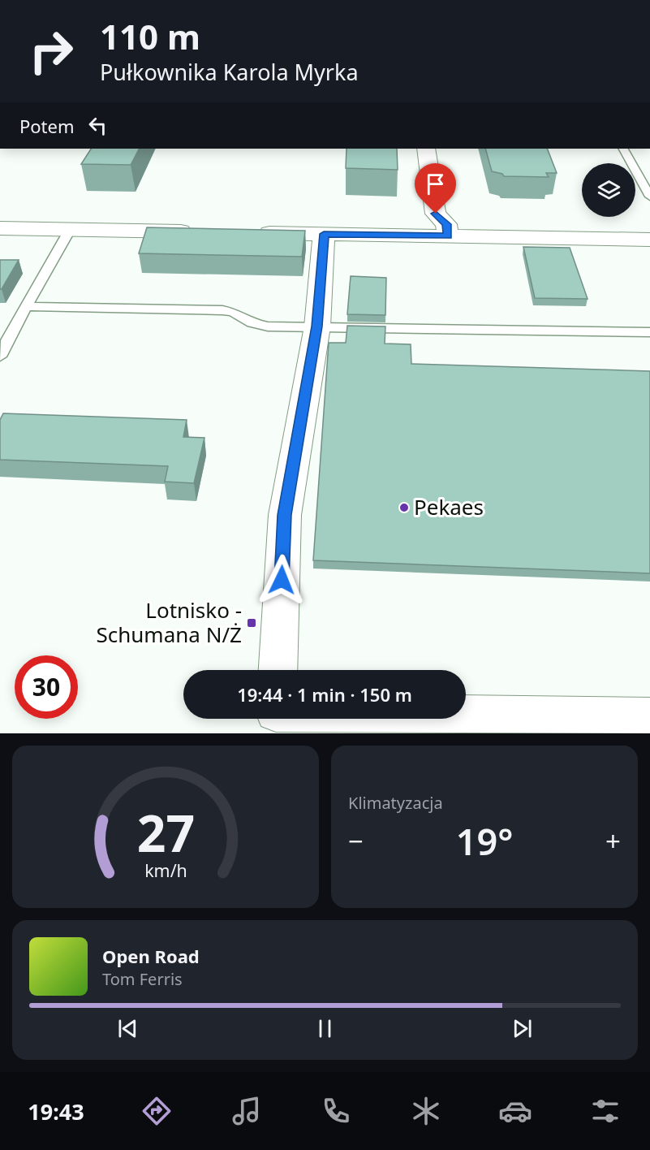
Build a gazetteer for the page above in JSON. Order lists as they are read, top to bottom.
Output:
{
  "places": {
    "other": ["Pekaes"],
    "transit": ["Lotnisko - Schumana N/Ż"]
  },
  "page": {
    "turn": ["110 m", "Pułkownika Karola Myrka"],
    "then": "Potem",
    "limit": "30",
    "trip": "19:44 · 1 min · 150 m",
    "tile": "Klimatyzacja",
    "heat": ["−", "19°", "+"],
    "song": ["Open Road", "Tom Ferris"],
    "tabs": "19:43",
    "gauge": ["27", "km/h"]
  }
}
